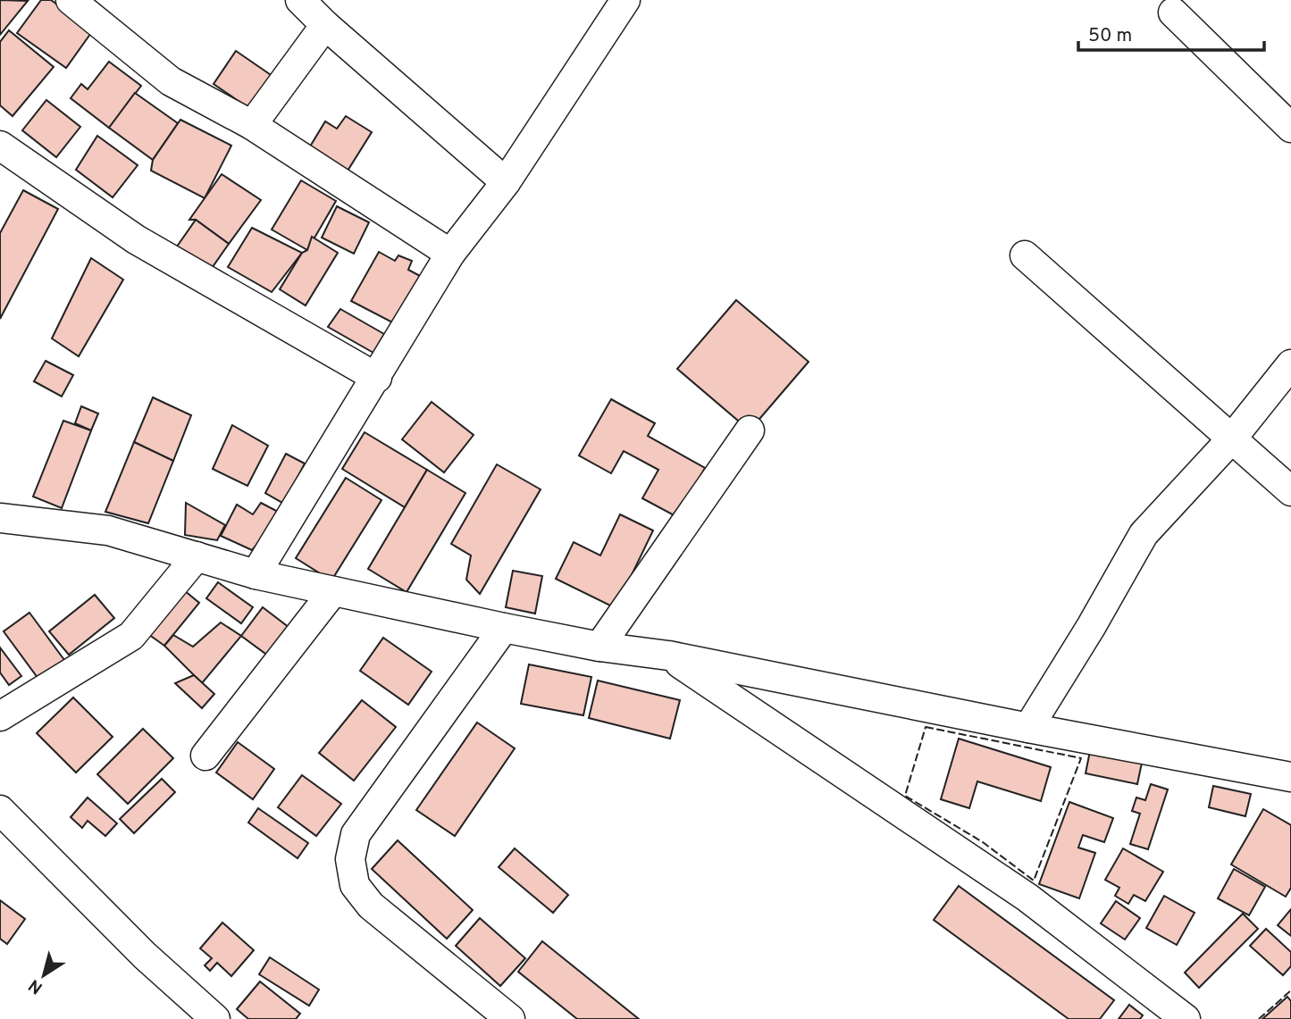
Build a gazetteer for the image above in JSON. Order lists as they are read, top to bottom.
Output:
{
  "scale_bar": "50 m",
  "north": "bottom left"
}
